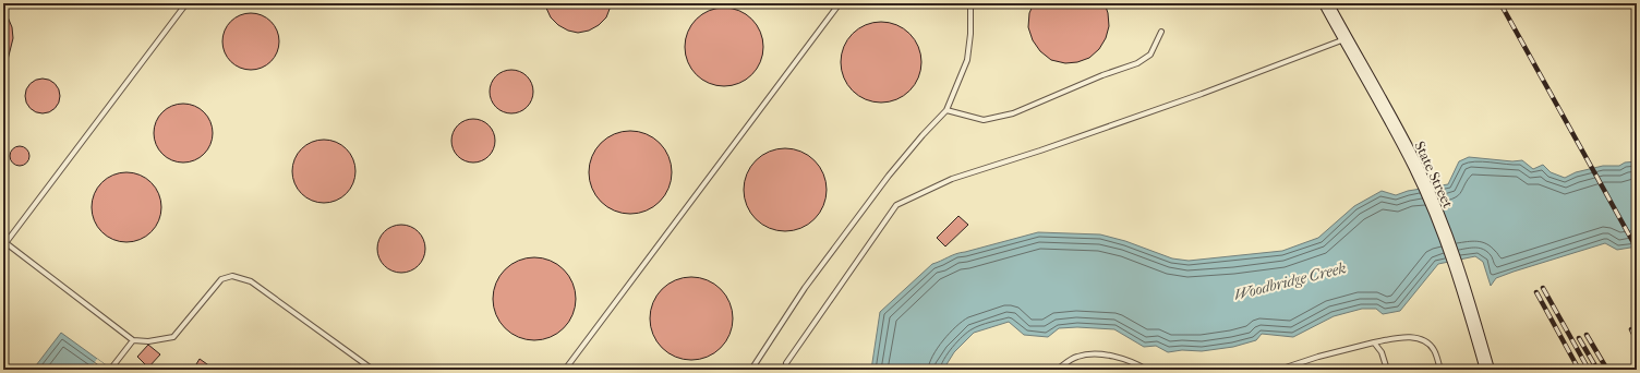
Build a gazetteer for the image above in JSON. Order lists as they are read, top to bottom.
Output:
{
  "streets": {
    "street": ["State Street"]
  },
  "water": ["Woodbridge Creek"]
}
